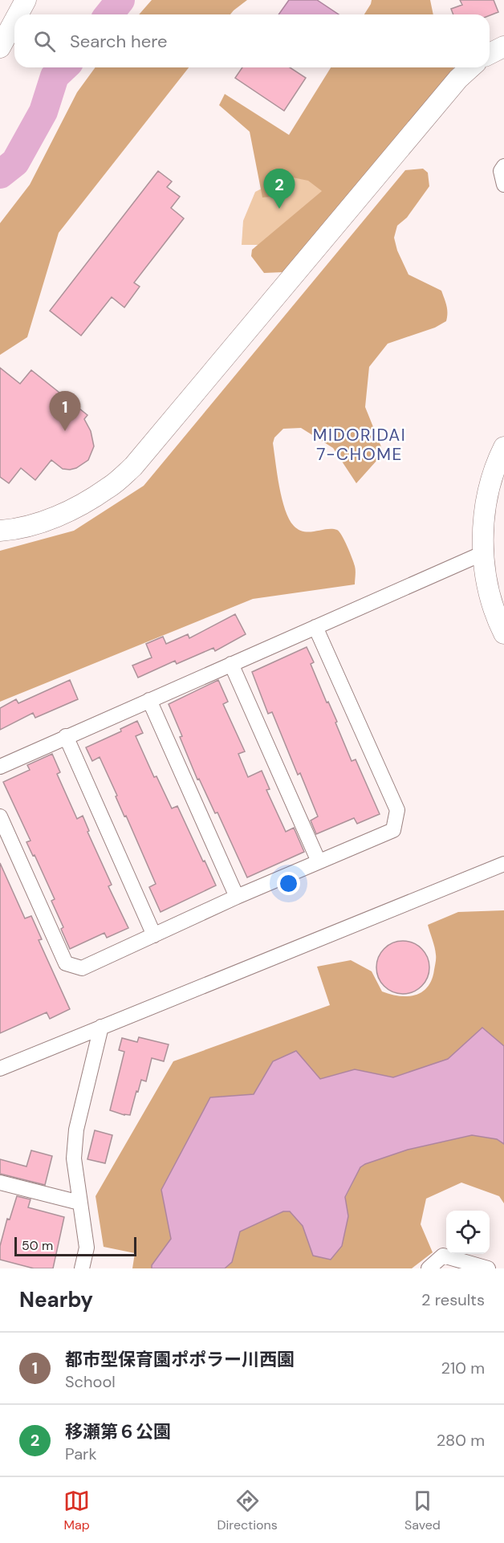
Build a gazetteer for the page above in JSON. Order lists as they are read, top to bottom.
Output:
{
  "districts": ["MIDORIDAI 7-CHOME"],
  "scale_bar": "50 m",
  "page": {
    "search": "Search here",
    "pins": ["2", "1"],
    "scale": "50 m",
    "heading": ["Nearby", "2 results"],
    "list": [
      {
        "mark": "1",
        "name": "都市型保育園ポポラー川西園",
        "note": "School",
        "value": "210 m"
      },
      {
        "mark": "2",
        "name": "移瀬第６公園",
        "note": "Park",
        "value": "280 m"
      }
    ],
    "nav": ["Map", "Directions", "Saved"]
  }
}
